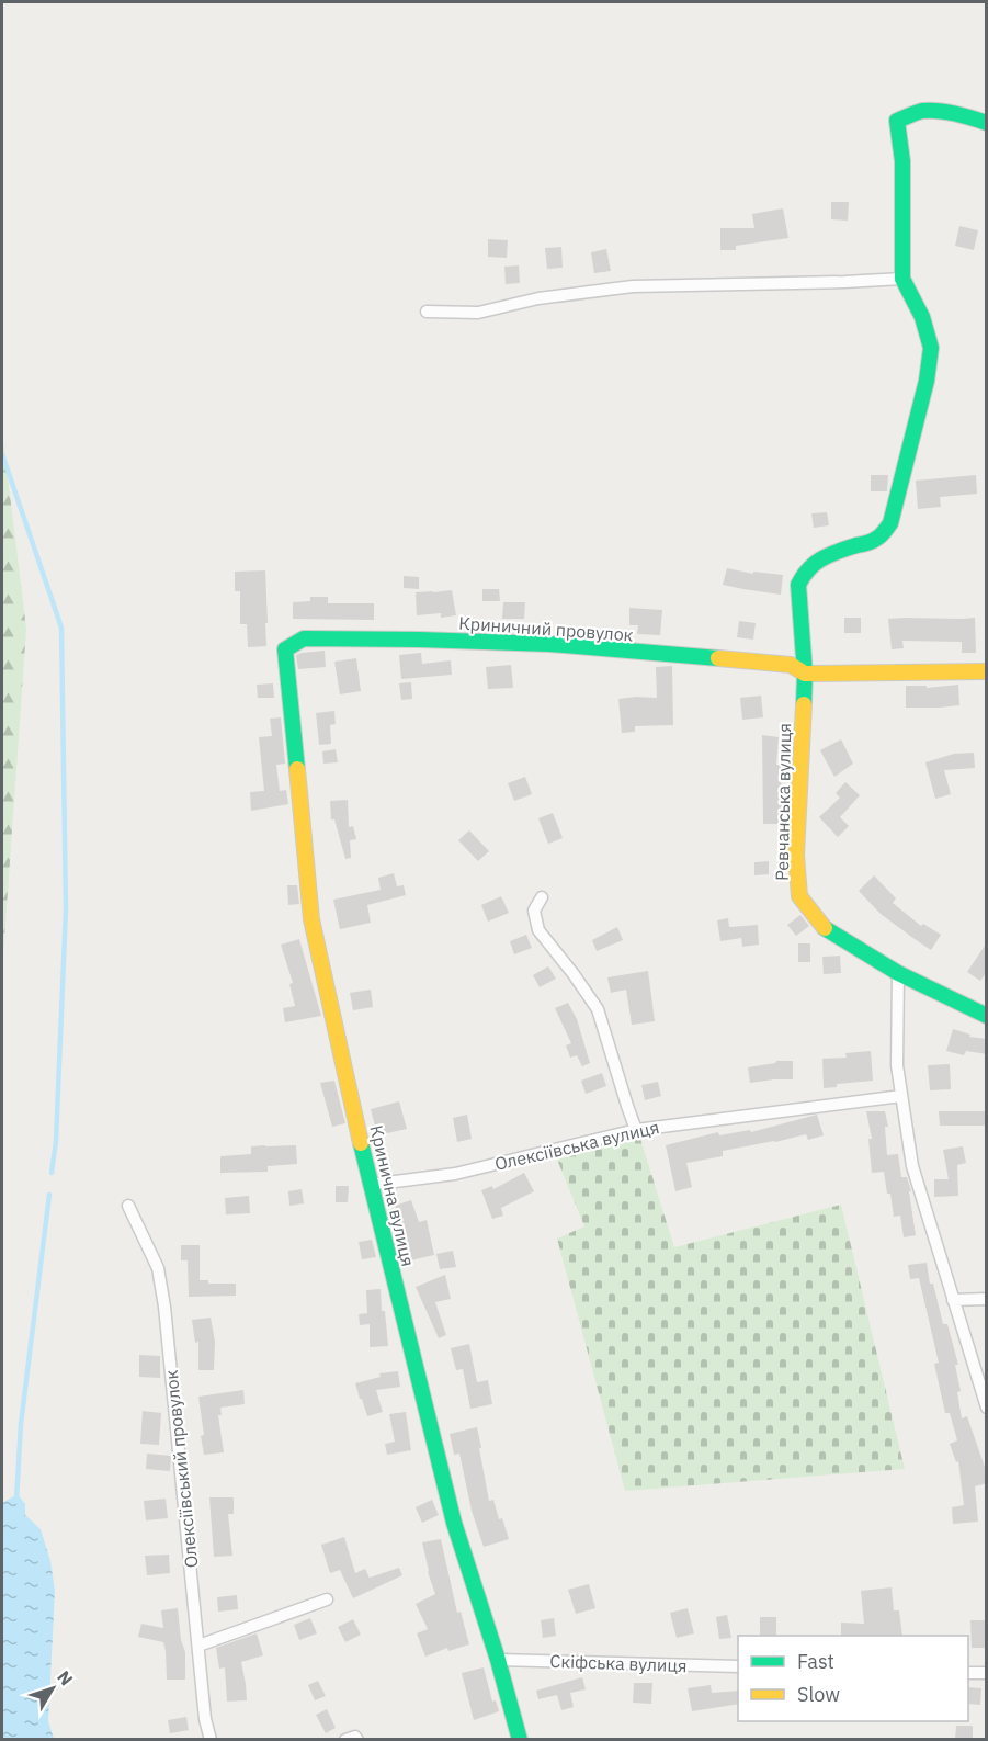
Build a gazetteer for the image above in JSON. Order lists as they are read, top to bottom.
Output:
{
  "streets": {
    "street": [
      "Криничний провулок",
      "Ревчанська вулиця",
      "Олексіївська вулиця",
      "Кринична вулиця",
      "Олексіївський провулок",
      "Скіфська вулиця"
    ]
  },
  "crossings": [
    ["Криничний провулок", "Ревчанська вулиця"],
    ["Криничний провулок", "Кринична вулиця"],
    ["Олексіївська вулиця", "Кринична вулиця"],
    ["Кринична вулиця", "Скіфська вулиця"]
  ],
  "legend": ["Fast", "Slow"],
  "north": "top right"
}
